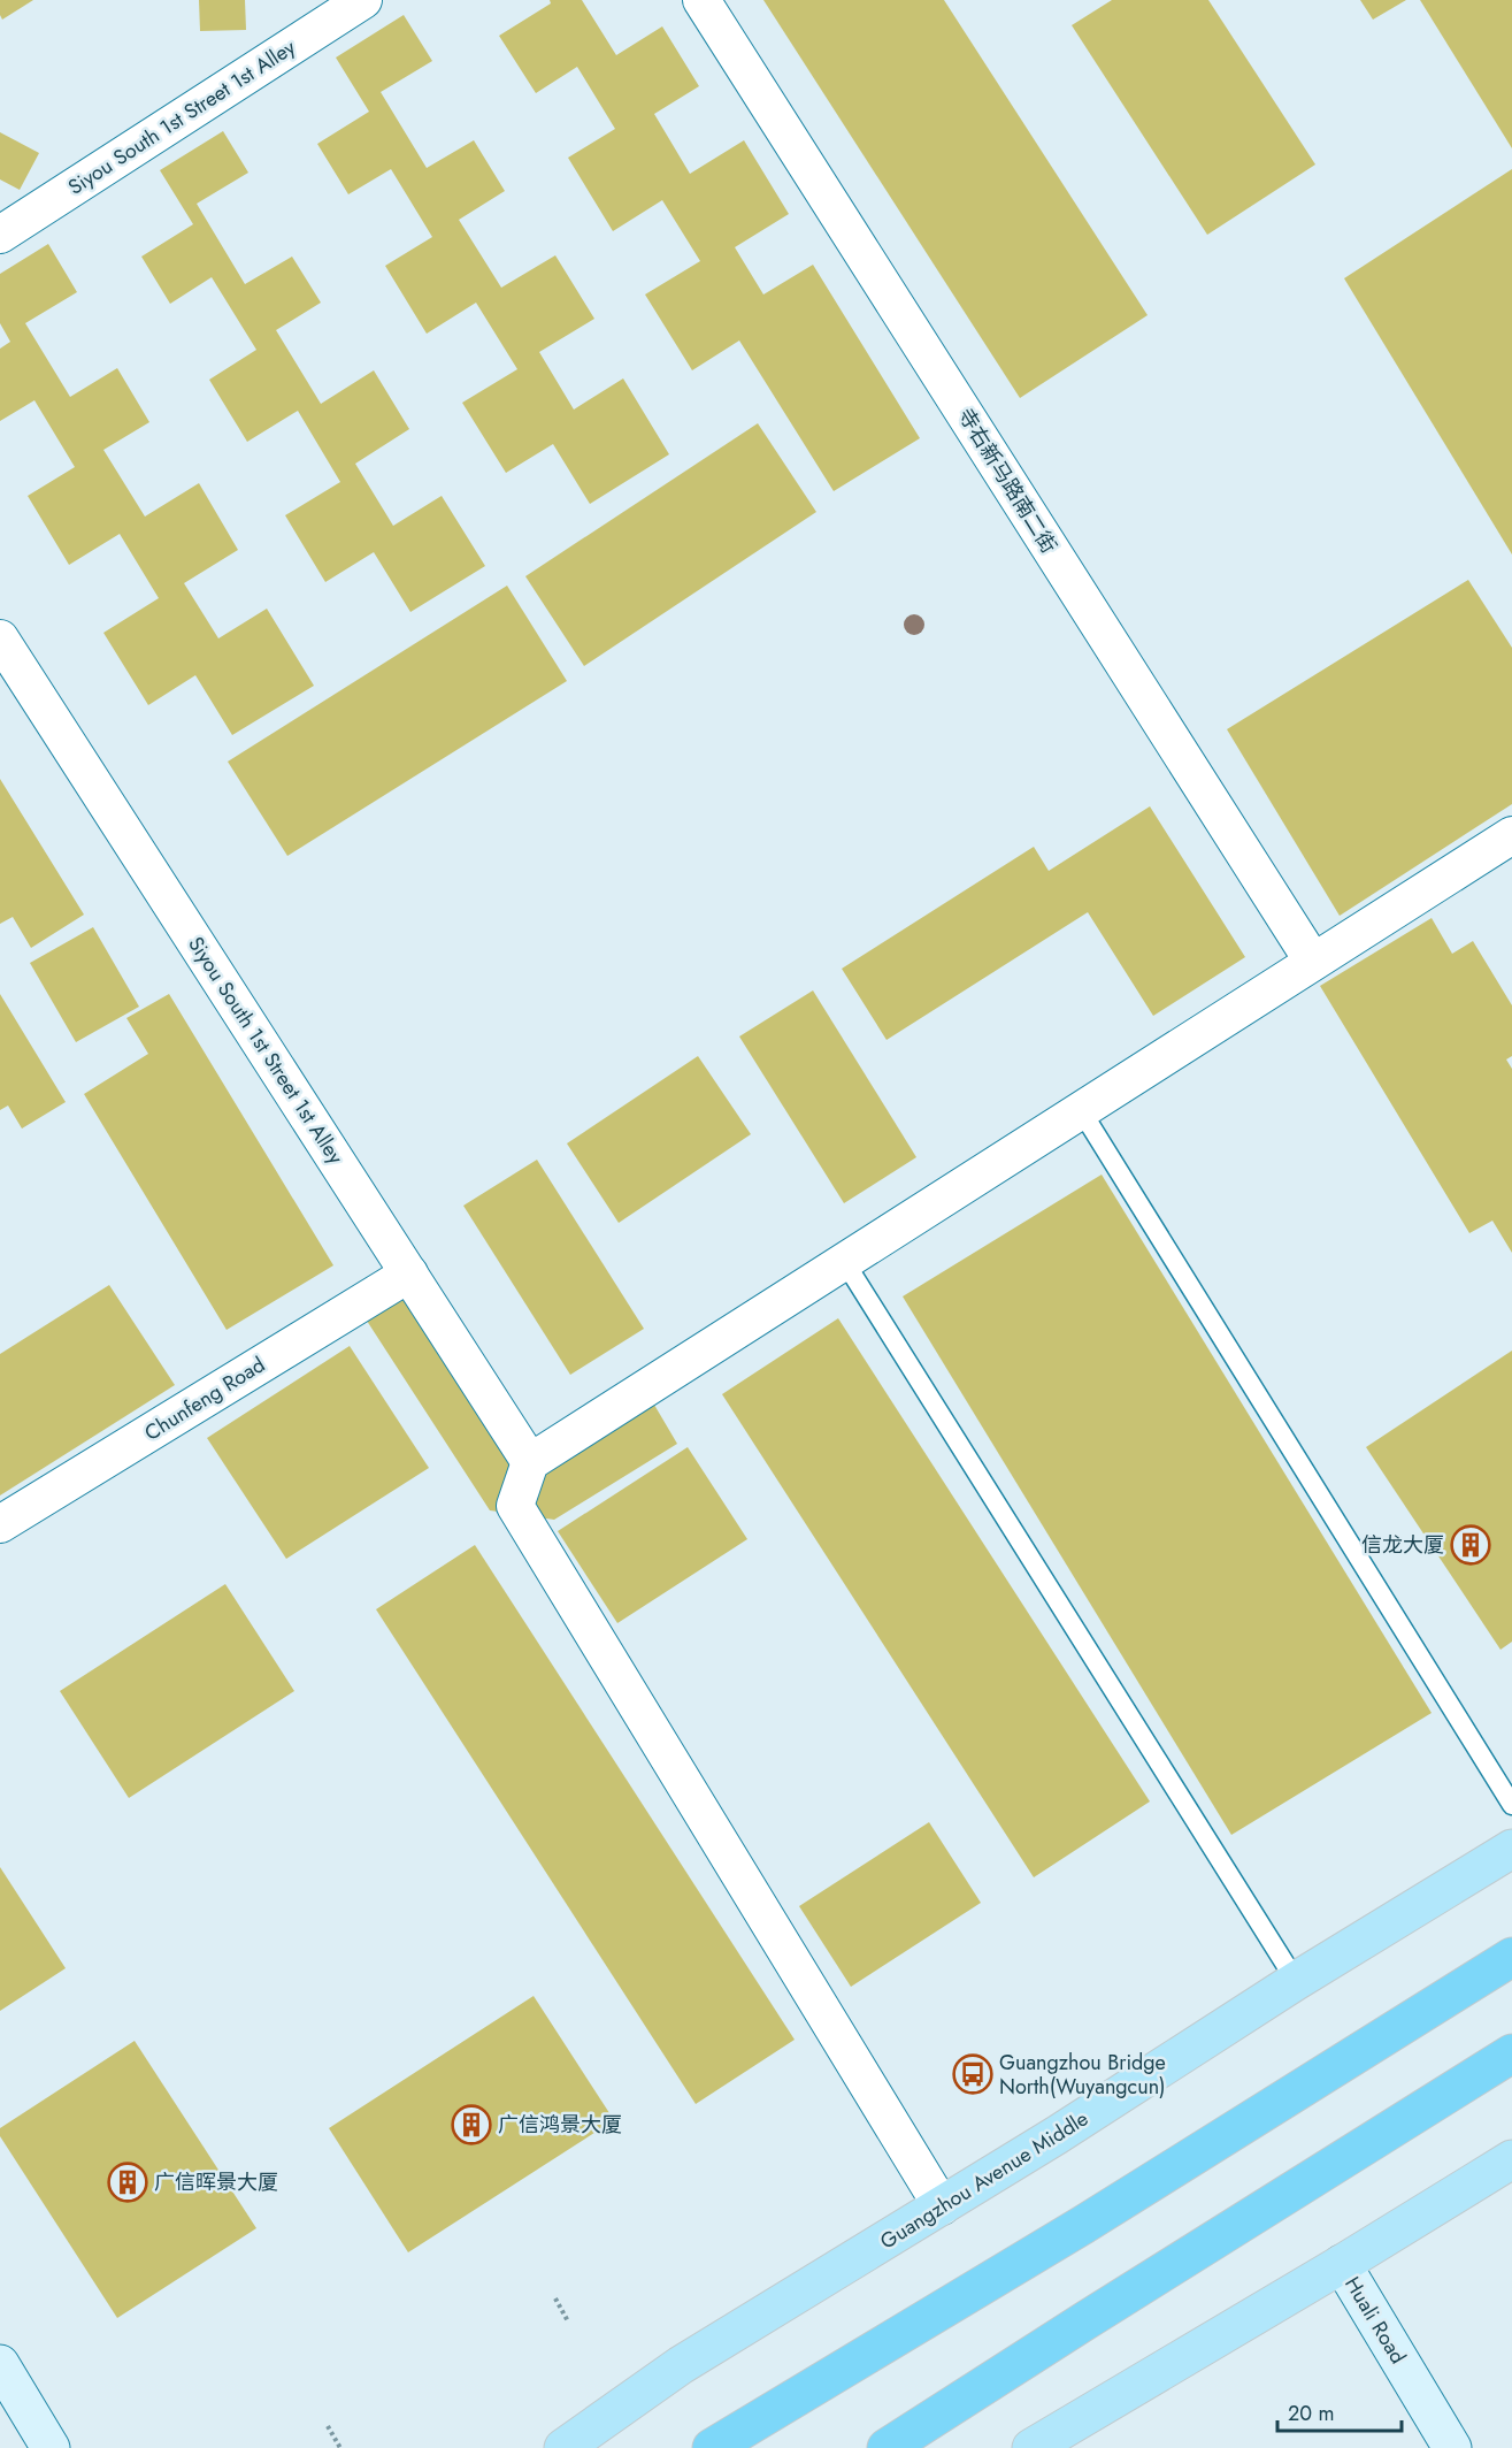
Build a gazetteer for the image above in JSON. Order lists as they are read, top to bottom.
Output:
{
  "streets": {
    "main road": ["Guangzhou Avenue Middle"],
    "street": [
      "Siyou South 1st Street 1st Alley",
      "寺右新马路南二街",
      "Chunfeng Road",
      "Huali Road"
    ]
  },
  "crossings": [
    ["Siyou South 1st Street 1st Alley", "Chunfeng Road"]
  ],
  "places": {
    "building": ["信龙大厦", "广信鸿景大厦", "广信晖景大厦"],
    "bus stop": ["Guangzhou Bridge North(Wuyangcun)"]
  },
  "scale_bar": "20 m"
}
